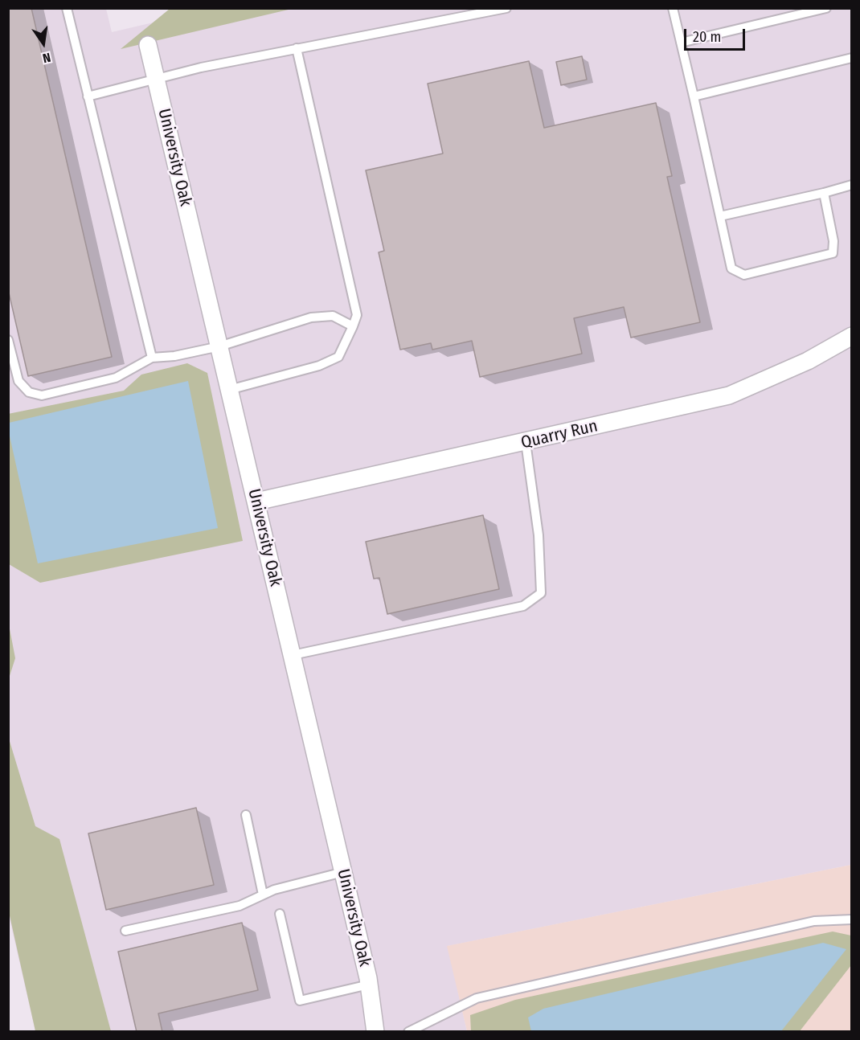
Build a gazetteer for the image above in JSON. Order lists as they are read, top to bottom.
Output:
{
  "streets": {
    "street": ["University Oak", "Quarry Run"]
  },
  "crossings": [
    ["University Oak", "Quarry Run"]
  ],
  "scale_bar": "20 m",
  "north": "bottom"
}
